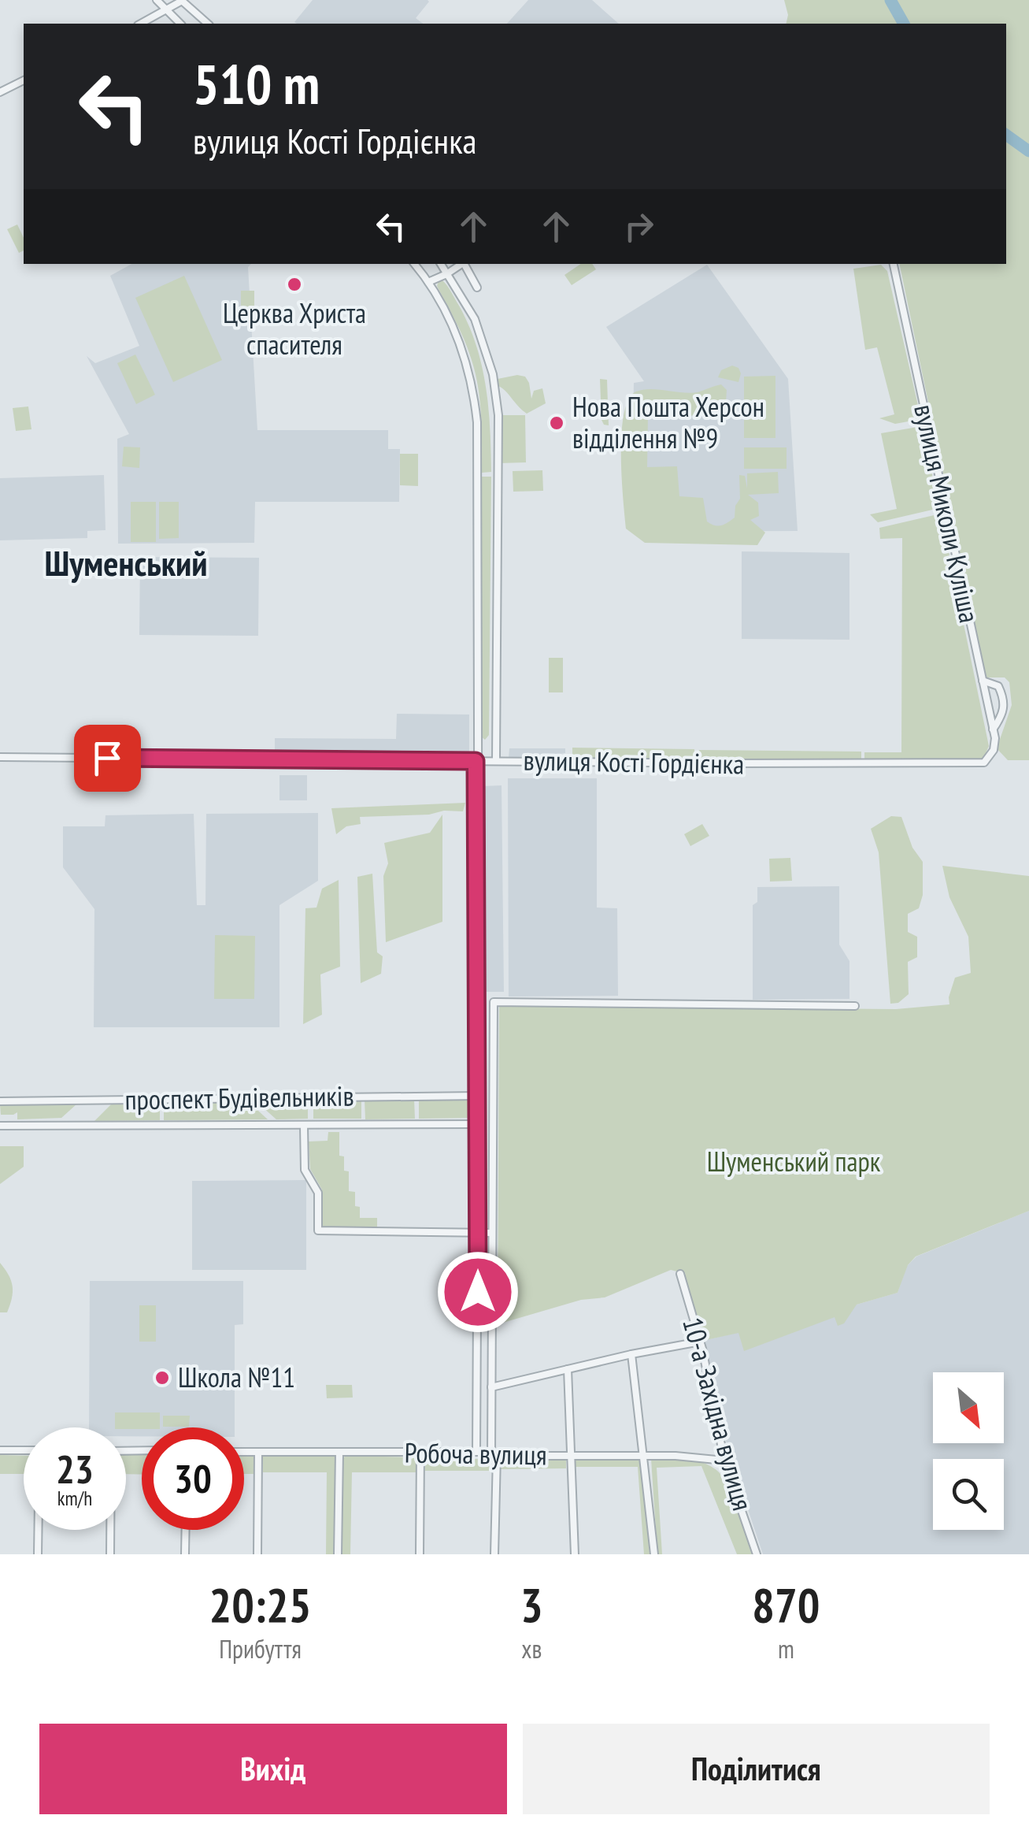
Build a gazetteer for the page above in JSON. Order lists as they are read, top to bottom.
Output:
{
  "streets": {
    "street": [
      "вулиця Миколи Куліша",
      "вулиця Кості Гордієнка",
      "проспект Будівельників",
      "10-а Західна вулиця",
      "Робоча вулиця"
    ]
  },
  "crossings": [
    ["вулиця Миколи Куліша", "вулиця Кості Гордієнка"],
    ["10-а Західна вулиця", "Робоча вулиця"]
  ],
  "districts": ["Шуменський"],
  "parks": ["Шуменський парк"],
  "places": ["Церква Христа спасителя", "Нова Пошта Херсон відділення №9", "Школа №11"],
  "north": "bottom right",
  "page": {
    "turn": ["510 m", "вулиця Кості Гордієнка"],
    "speed": "23 km/h",
    "limit": "30",
    "eta": [
      "20:25",
      "Прибуття",
      "3",
      "хв",
      "870",
      "m"
    ],
    "buttons": ["Вихід", "Поділитися"]
  }
}
